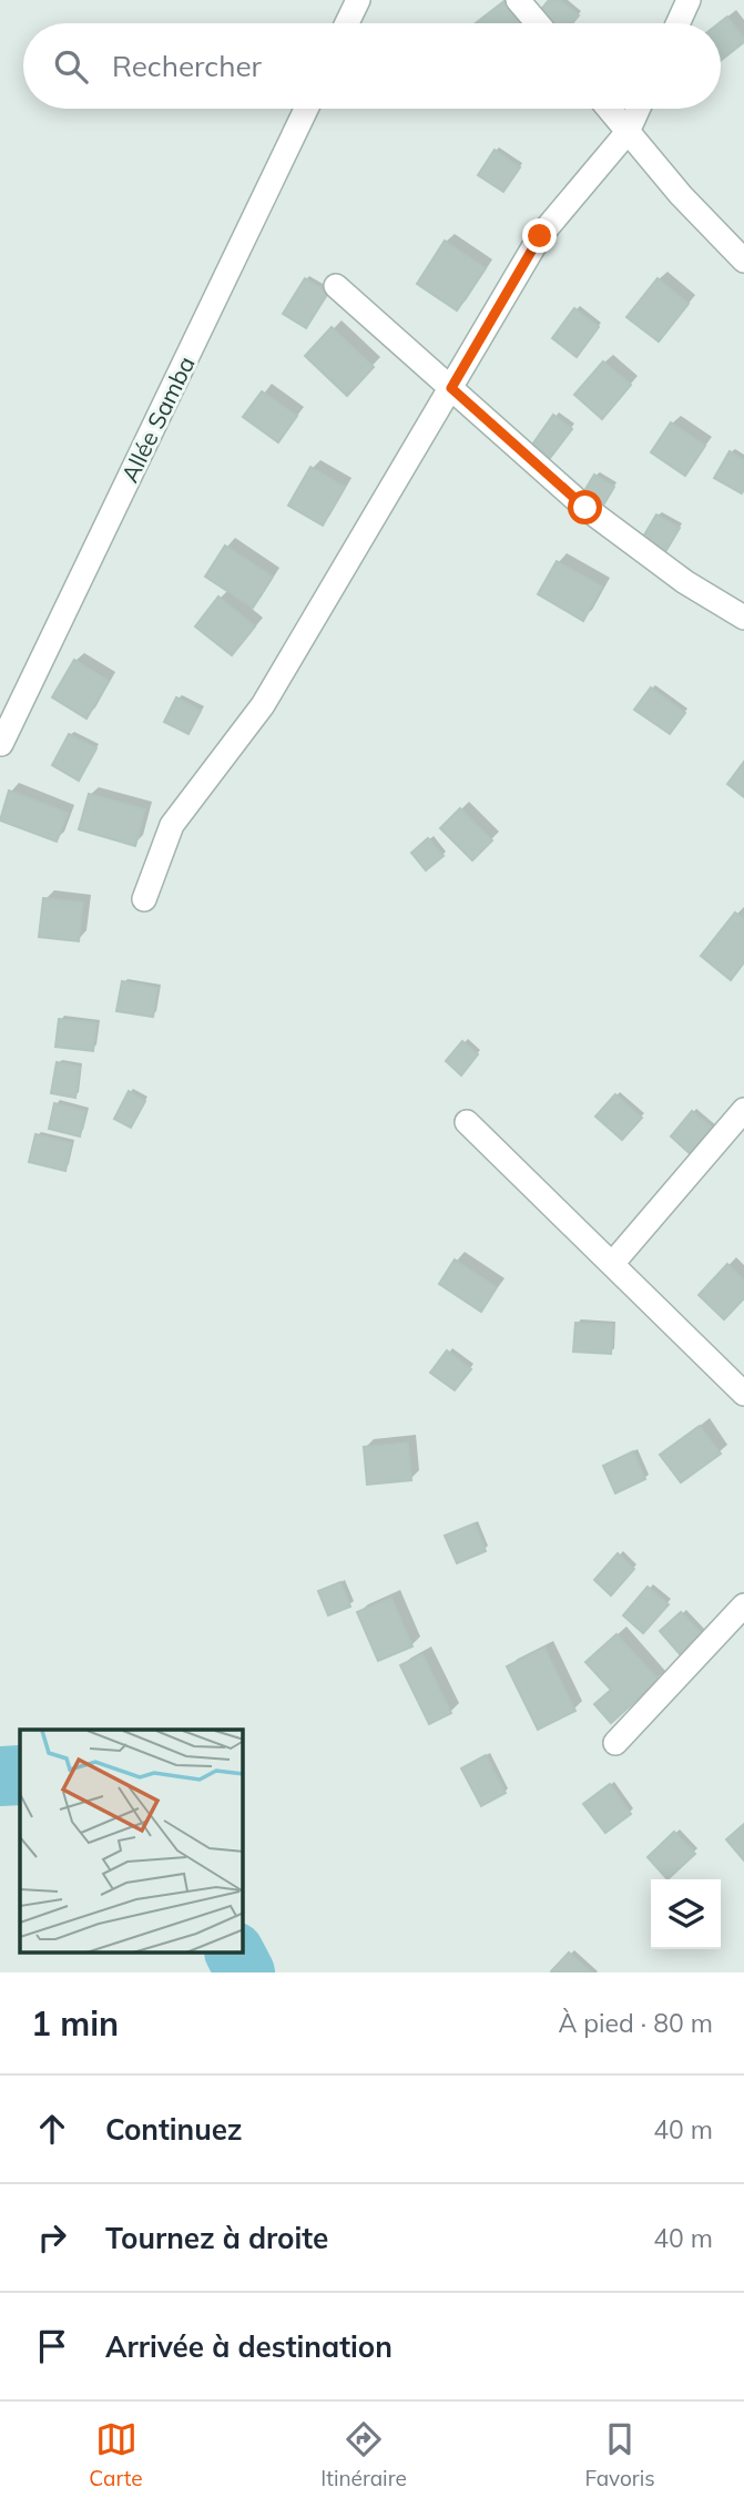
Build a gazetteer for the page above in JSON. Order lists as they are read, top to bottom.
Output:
{
  "streets": {
    "street": ["Allée Samba"]
  },
  "page": {
    "search": "Rechercher",
    "heading": ["1 min", "À pied · 80 m"],
    "list": [
      ["Continuez", "40 m"],
      ["Tournez à droite", "40 m"],
      "Arrivée à destination"
    ],
    "nav": ["Carte", "Itinéraire", "Favoris"]
  }
}
